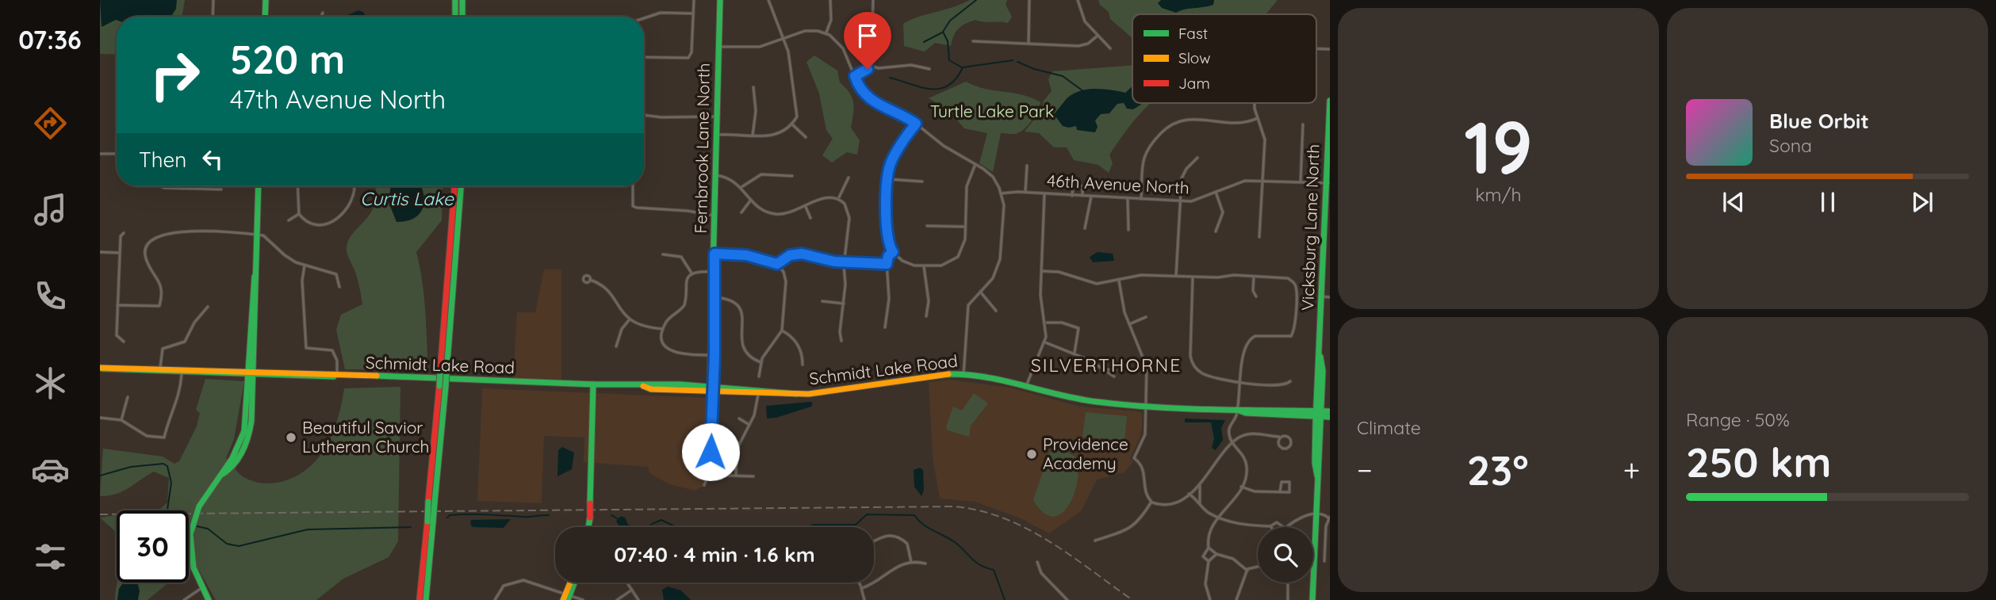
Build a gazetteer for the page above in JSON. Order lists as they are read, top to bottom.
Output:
{
  "streets": {
    "main road": ["Fernbrook Lane North", "Vicksburg Lane North", "Schmidt Lake Road"],
    "street": ["46th Avenue North"]
  },
  "crossings": [
    ["Fernbrook Lane North", "Schmidt Lake Road"],
    ["46th Avenue North", "Vicksburg Lane North"],
    ["Vicksburg Lane North", "Schmidt Lake Road"]
  ],
  "districts": ["SILVERTHORNE"],
  "water": ["Curtis Lake"],
  "parks": ["Turtle Lake Park"],
  "places": ["Beautiful Savior Lutheran Church", "Providence Academy"],
  "legend": ["Fast", "Slow", "Jam"],
  "page": {
    "tabs": "07:36",
    "tile": [
      ["19", "km/h"],
      "Climate",
      ["Range · 50%", "250 km"]
    ],
    "turn": ["520 m", "47th Avenue North"],
    "song": ["Blue Orbit", "Sona"],
    "then": "Then",
    "heat": ["−", "23°", "+"],
    "limit": "30",
    "trip": "07:40 · 4 min · 1.6 km"
  }
}
